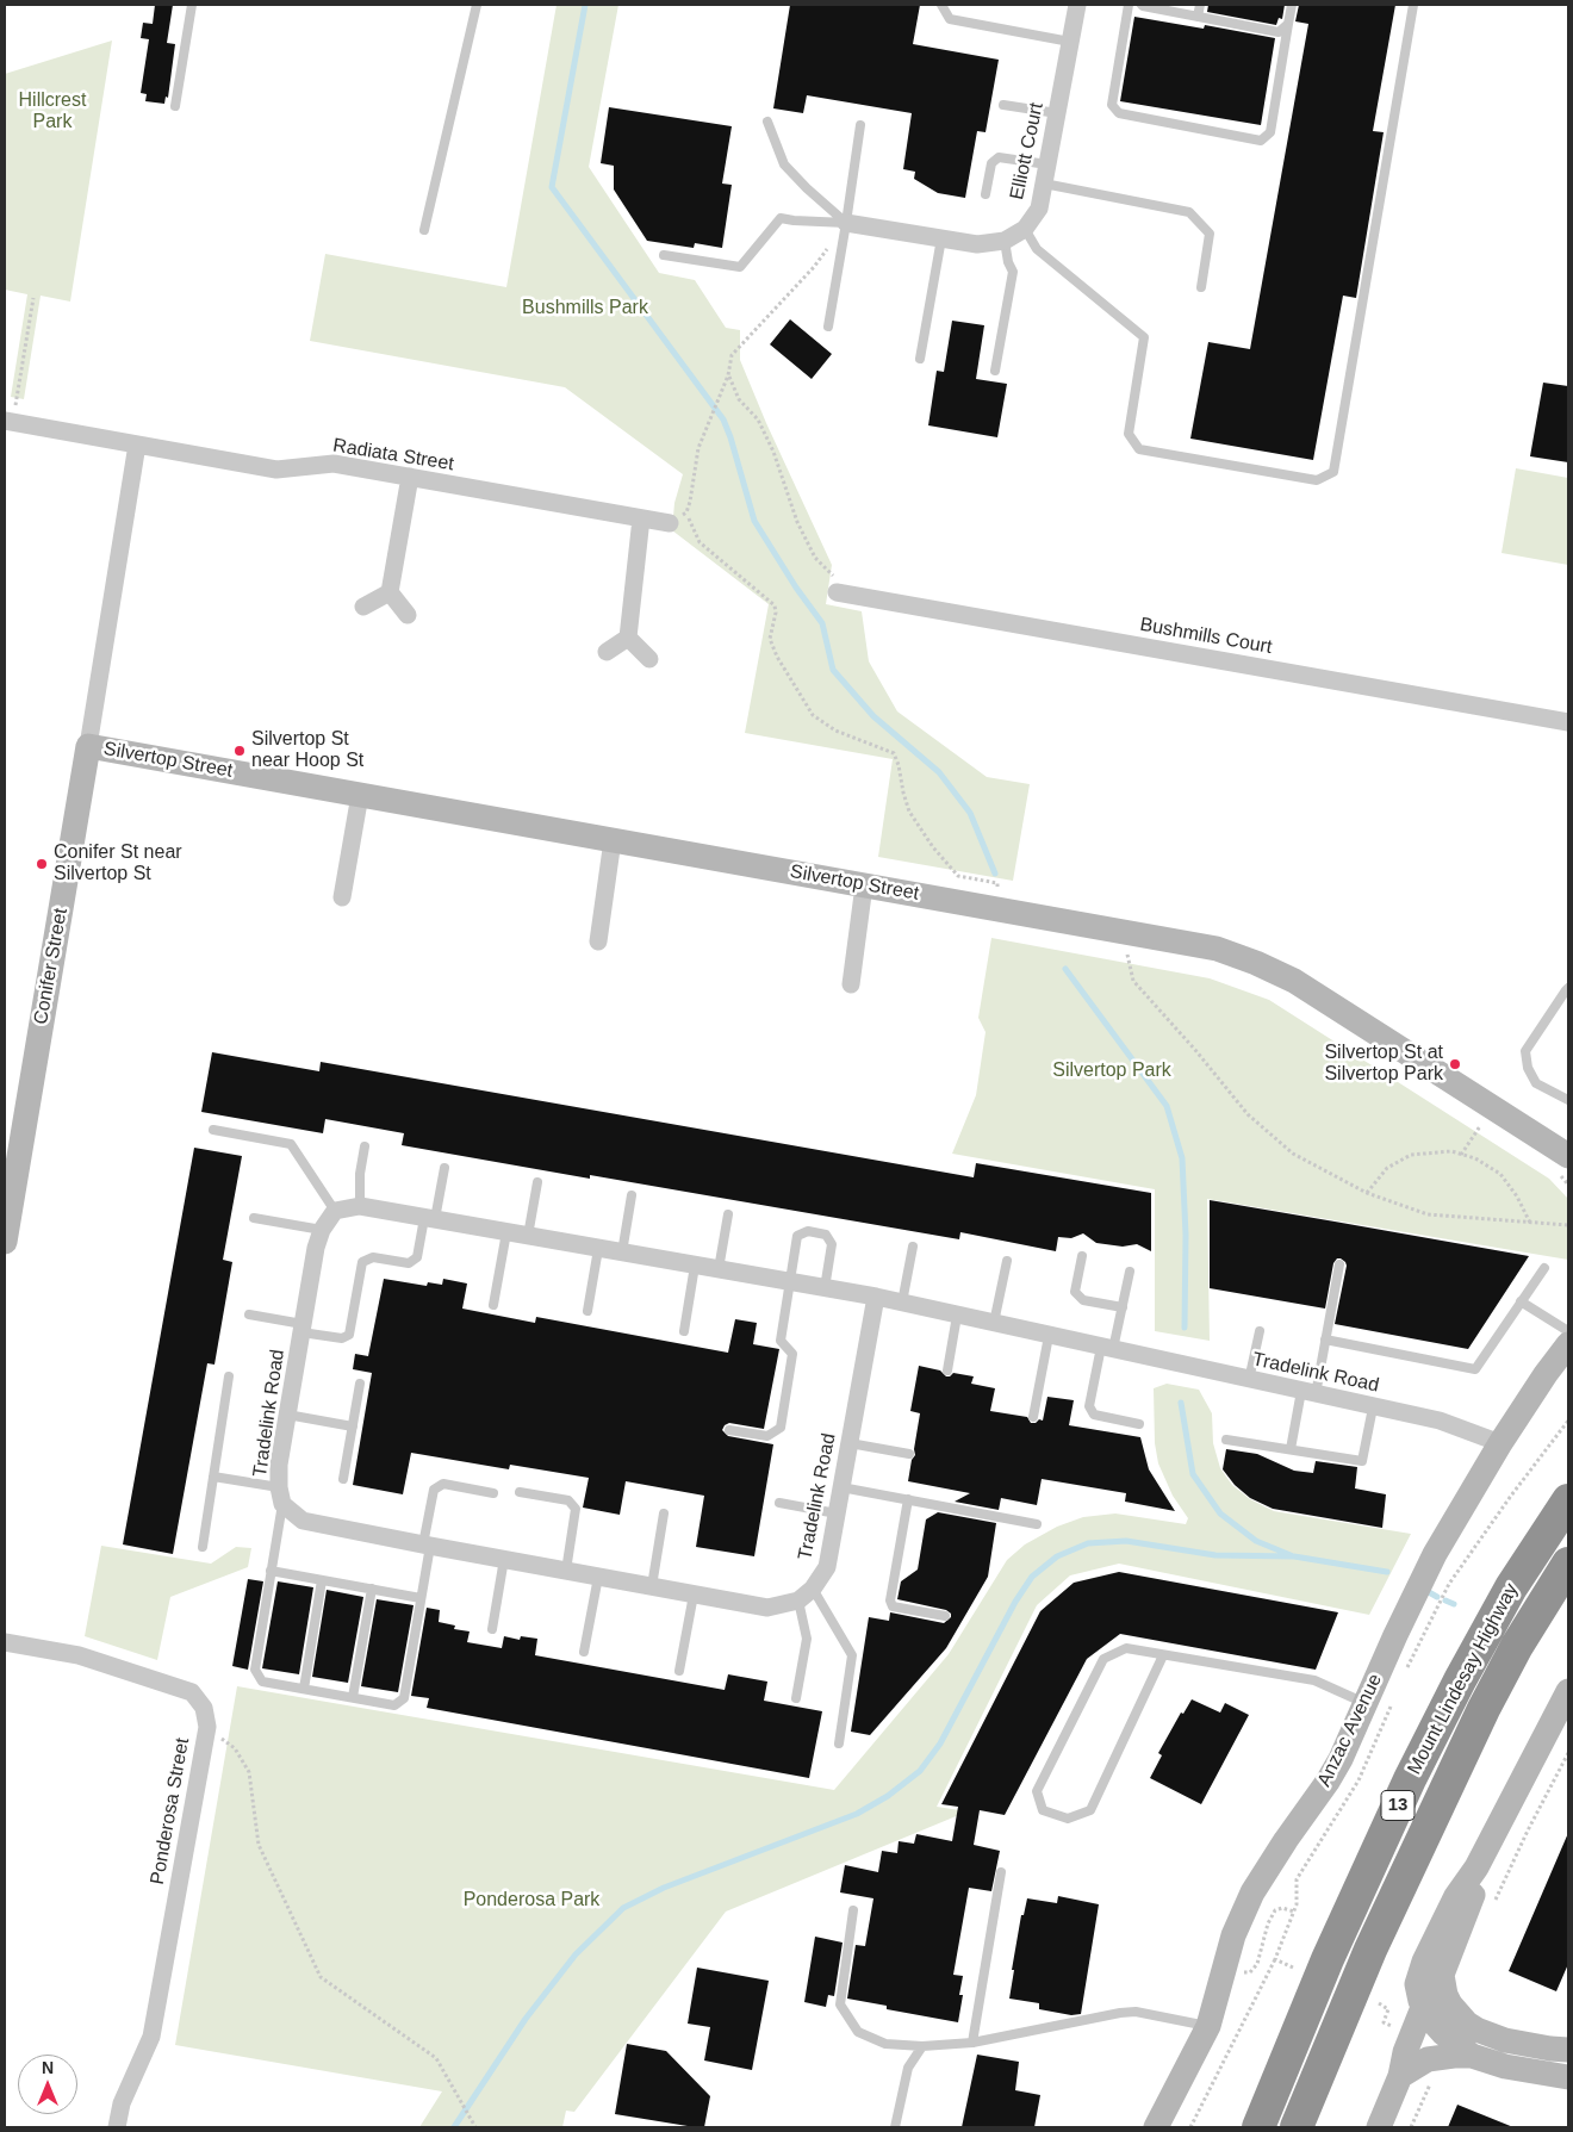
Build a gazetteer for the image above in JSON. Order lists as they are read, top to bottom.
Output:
{
  "streets": {
    "highway": ["Mount Lindesay Highway", "13"],
    "street": [
      "Elliott Court",
      "Radiata Street",
      "Bushmills Court",
      "Silvertop Street",
      "Conifer Street",
      "Tradelink Road",
      "Anzac Avenue",
      "Ponderosa Street"
    ]
  },
  "crossings": [
    ["Radiata Street", "Conifer Street"],
    ["Silvertop Street", "Conifer Street"],
    ["Tradelink Road", "Anzac Avenue"]
  ],
  "parks": [
    "Hillcrest Park",
    "Bushmills Park",
    "Silvertop Park",
    "Ponderosa Park"
  ],
  "places": ["Silvertop St near Hoop St", "Conifer St near Silvertop St", "Silvertop St at Silvertop Park"],
  "north": "top"
}
